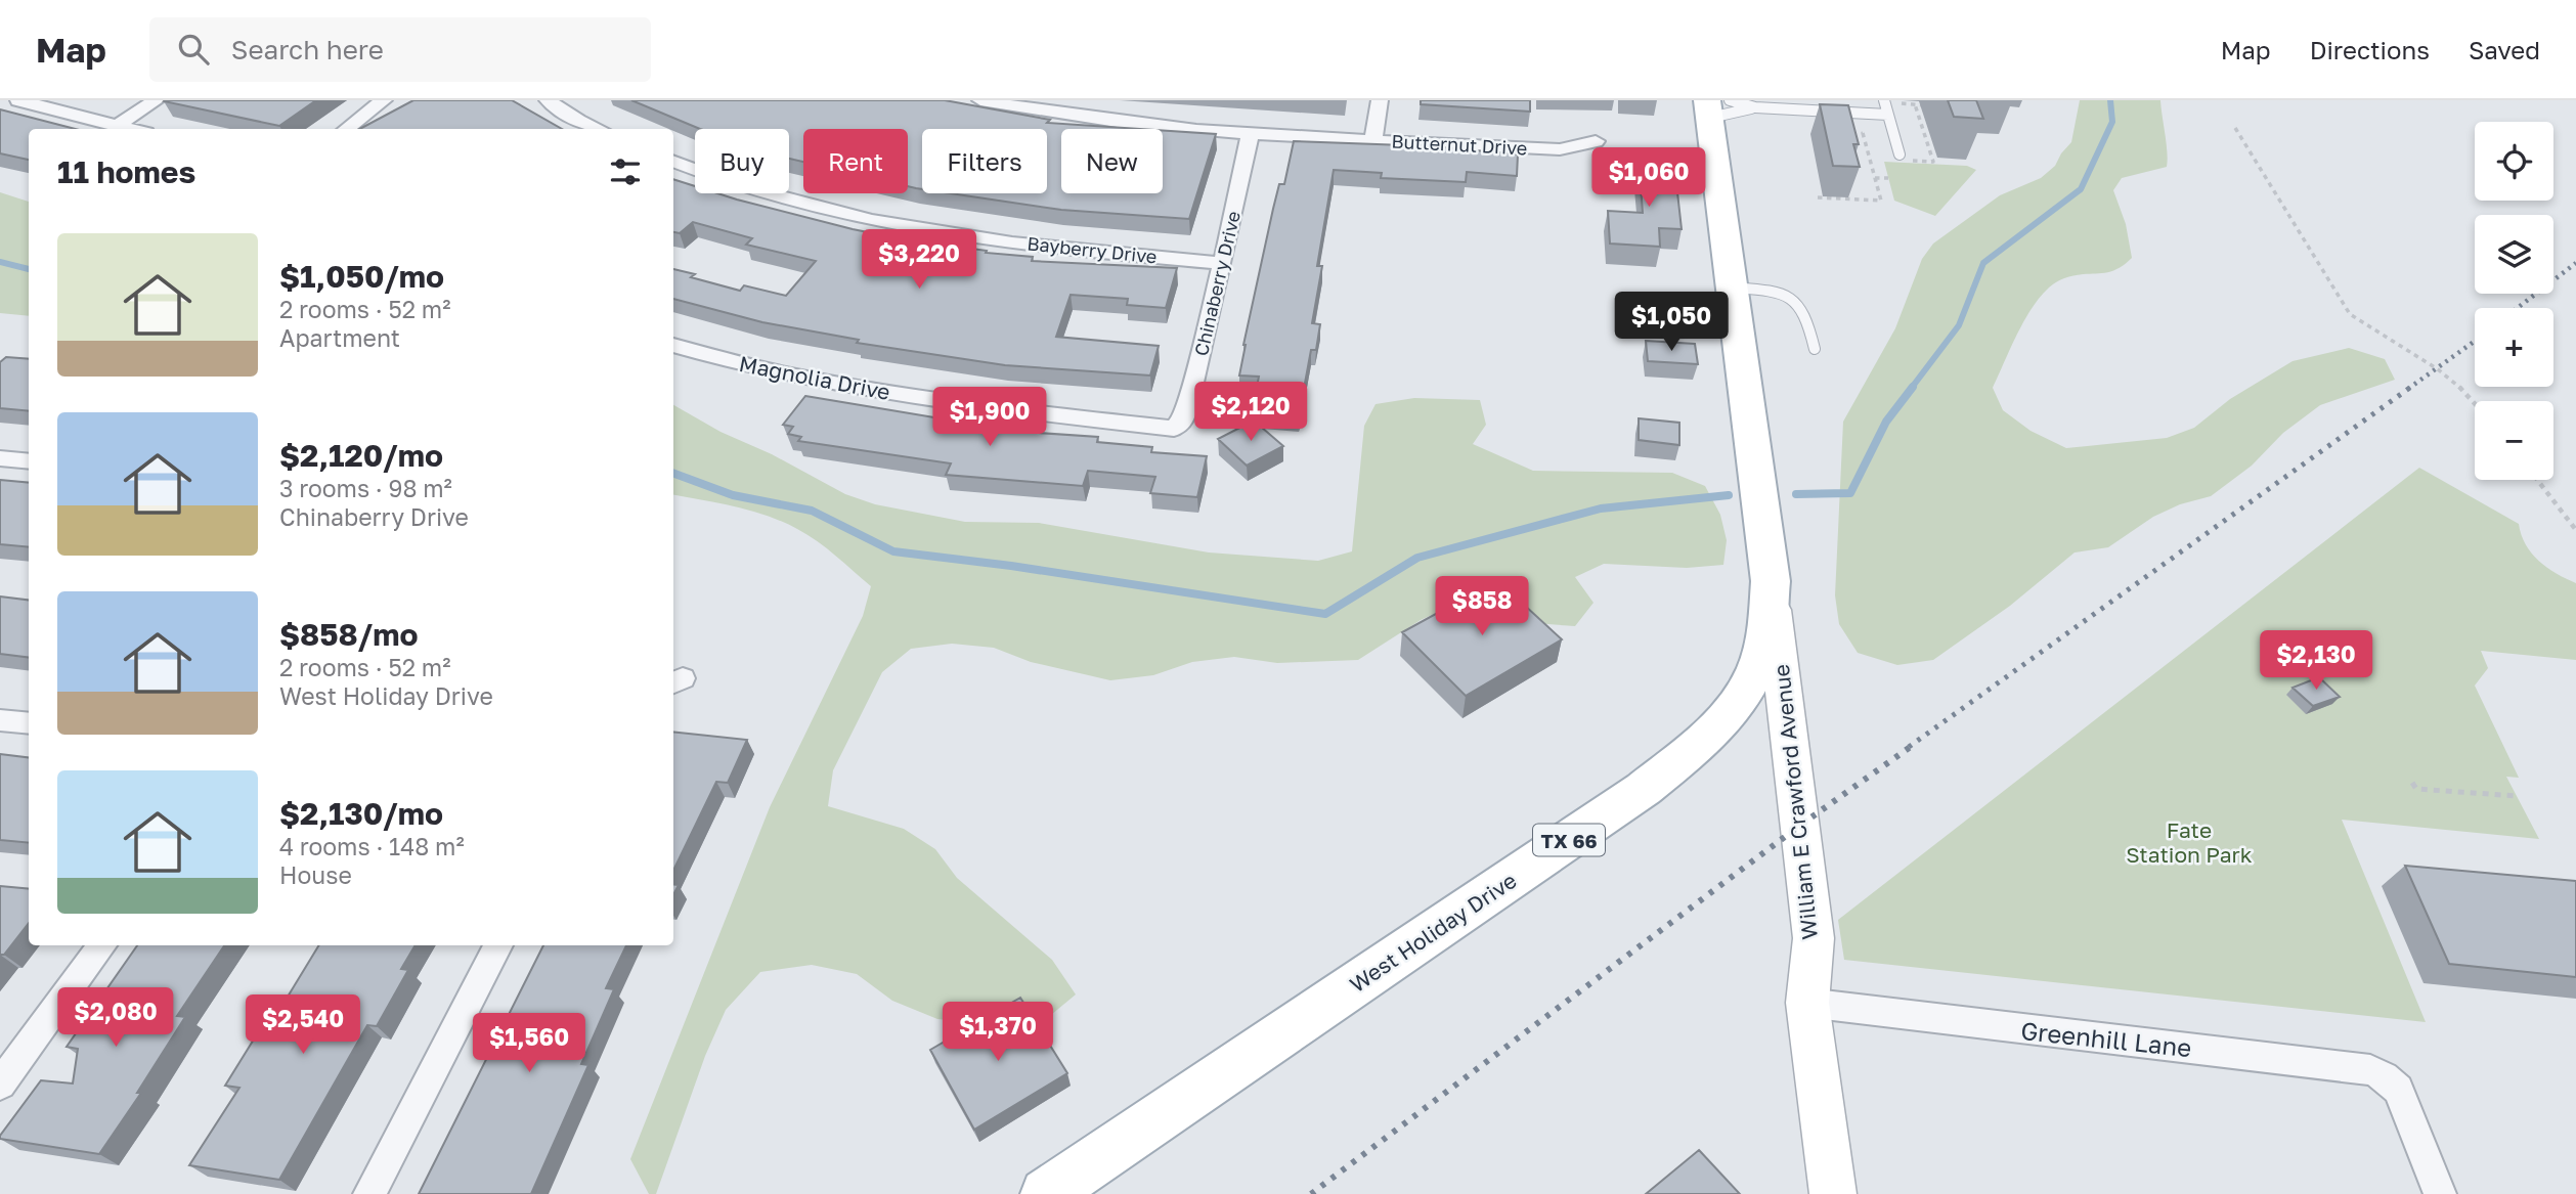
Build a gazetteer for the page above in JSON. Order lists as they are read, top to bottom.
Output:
{
  "streets": {
    "main road": ["William E Crawford Avenue", "TX 66", "West Holiday Drive"],
    "street": [
      "Butternut Drive",
      "Bayberry Drive",
      "Chinaberry Drive",
      "Magnolia Drive",
      "Greenhill Lane"
    ]
  },
  "crossings": [
    ["Butternut Drive", "Chinaberry Drive"],
    ["Bayberry Drive", "Chinaberry Drive"],
    ["Chinaberry Drive", "Magnolia Drive"],
    ["William E Crawford Avenue", "TX 66"],
    ["William E Crawford Avenue", "West Holiday Drive"],
    ["William E Crawford Avenue", "Greenhill Lane"],
    ["TX 66", "West Holiday Drive"]
  ],
  "parks": ["Fate Station Park"],
  "page": {
    "header": "Map",
    "search": "Search here",
    "nav": ["Map", "Directions", "Saved"],
    "map_buttons": ["+", "−"],
    "chip": [
      "Buy",
      "Rent",
      "Filters",
      "New"
    ],
    "heading": "11 homes",
    "price": [
      "$1,060",
      "$3,220",
      "$1,050",
      "$2,120",
      "$1,900",
      "$858",
      "$2,130",
      "$2,080",
      "$2,540",
      "$1,370",
      "$1,560"
    ],
    "list": [
      {
        "name": "$1,050/mo",
        "note": "2 rooms · 52 m² · Apartment"
      },
      {
        "name": "$2,120/mo",
        "note": "3 rooms · 98 m² · Chinaberry Drive"
      },
      {
        "name": "$858/mo",
        "note": "2 rooms · 52 m² · West Holiday Drive"
      },
      {
        "name": "$2,130/mo",
        "note": "4 rooms · 148 m² · House"
      }
    ]
  }
}
